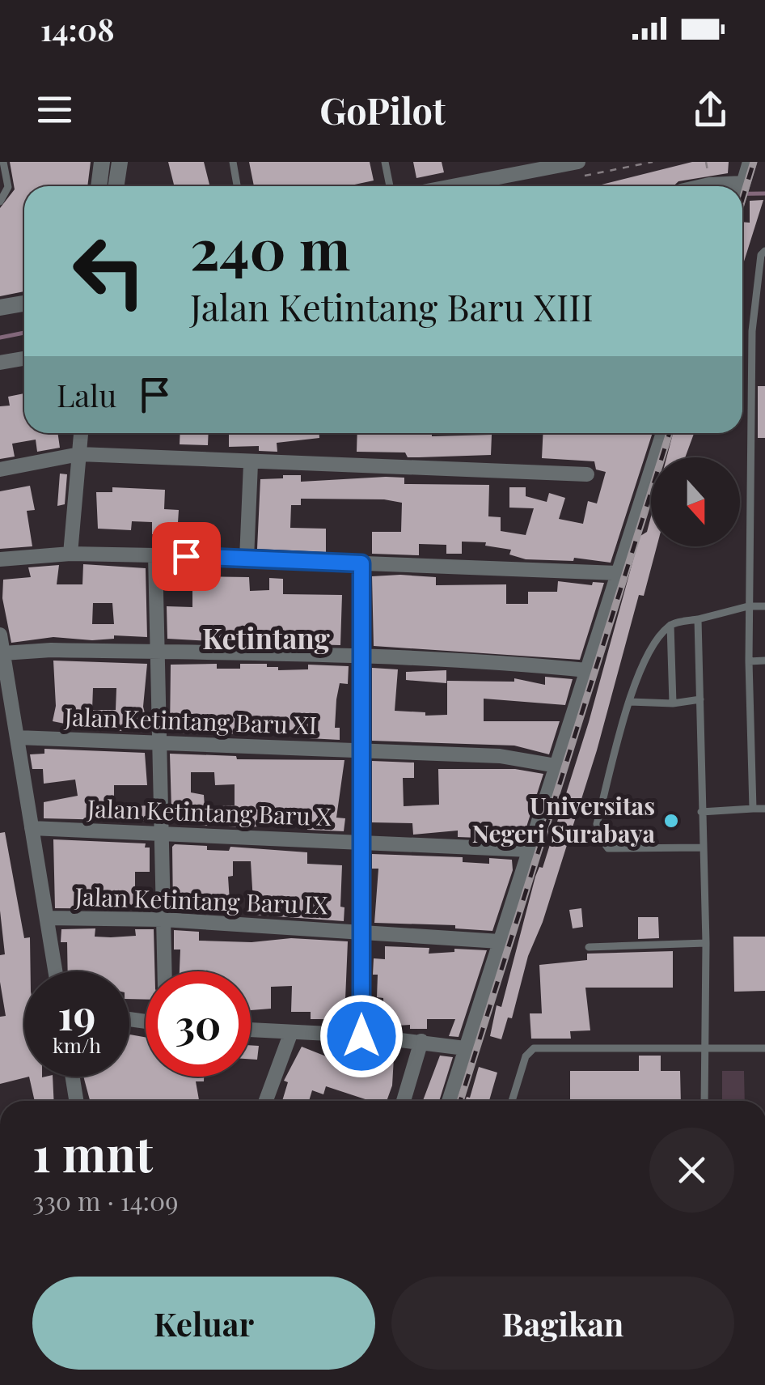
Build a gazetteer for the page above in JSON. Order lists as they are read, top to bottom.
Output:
{
  "streets": {
    "street": ["Jalan Ketintang Baru XI", "Jalan Ketintang Baru X", "Jalan Ketintang Baru IX"]
  },
  "districts": ["Ketintang"],
  "places": ["Universitas Negeri Surabaya"],
  "north": "bottom",
  "page": {
    "status": "14:08",
    "header": "GoPilot",
    "turn": ["240 m", "Jalan Ketintang Baru XIII"],
    "then": "Lalu",
    "speed": "19 km/h",
    "limit": "30",
    "heading": ["1 mnt", "330 m · 14:09"],
    "buttons": ["Keluar", "Bagikan"]
  }
}
